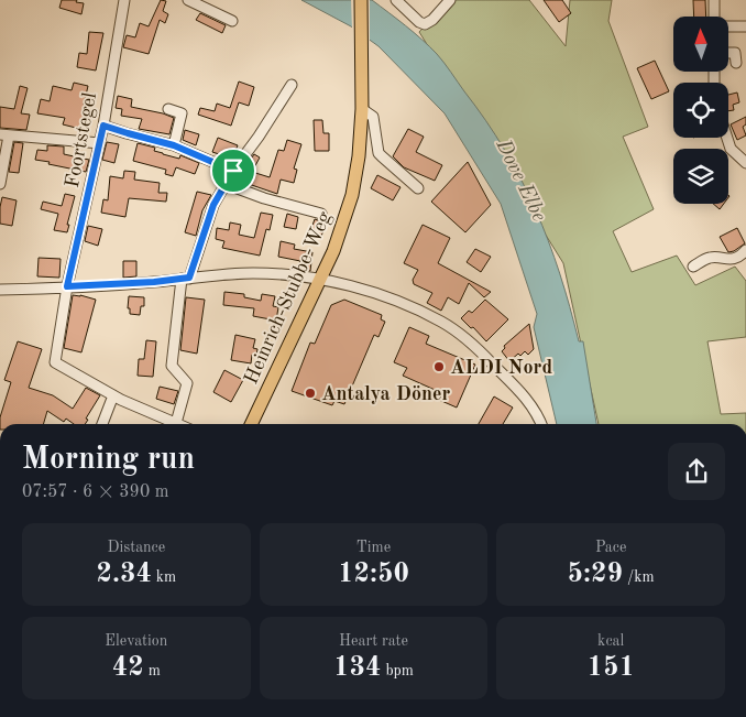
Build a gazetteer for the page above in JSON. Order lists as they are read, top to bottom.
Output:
{
  "streets": {
    "main road": ["Heinrich-Stubbe-Weg"],
    "street": ["Foortstegel"]
  },
  "water": ["Dove Elbe"],
  "places": ["ALDI Nord", "Antalya Döner"],
  "north": "top",
  "page": {
    "heading": ["Morning run", "07:57 · 6 × 390 m"],
    "stats": [
      ["Distance", "2.34 km"],
      ["Time", "12:50"],
      ["Pace", "5:29 /km"],
      ["Elevation", "42 m"],
      ["Heart rate", "134 bpm"],
      ["kcal", "151"]
    ]
  }
}
